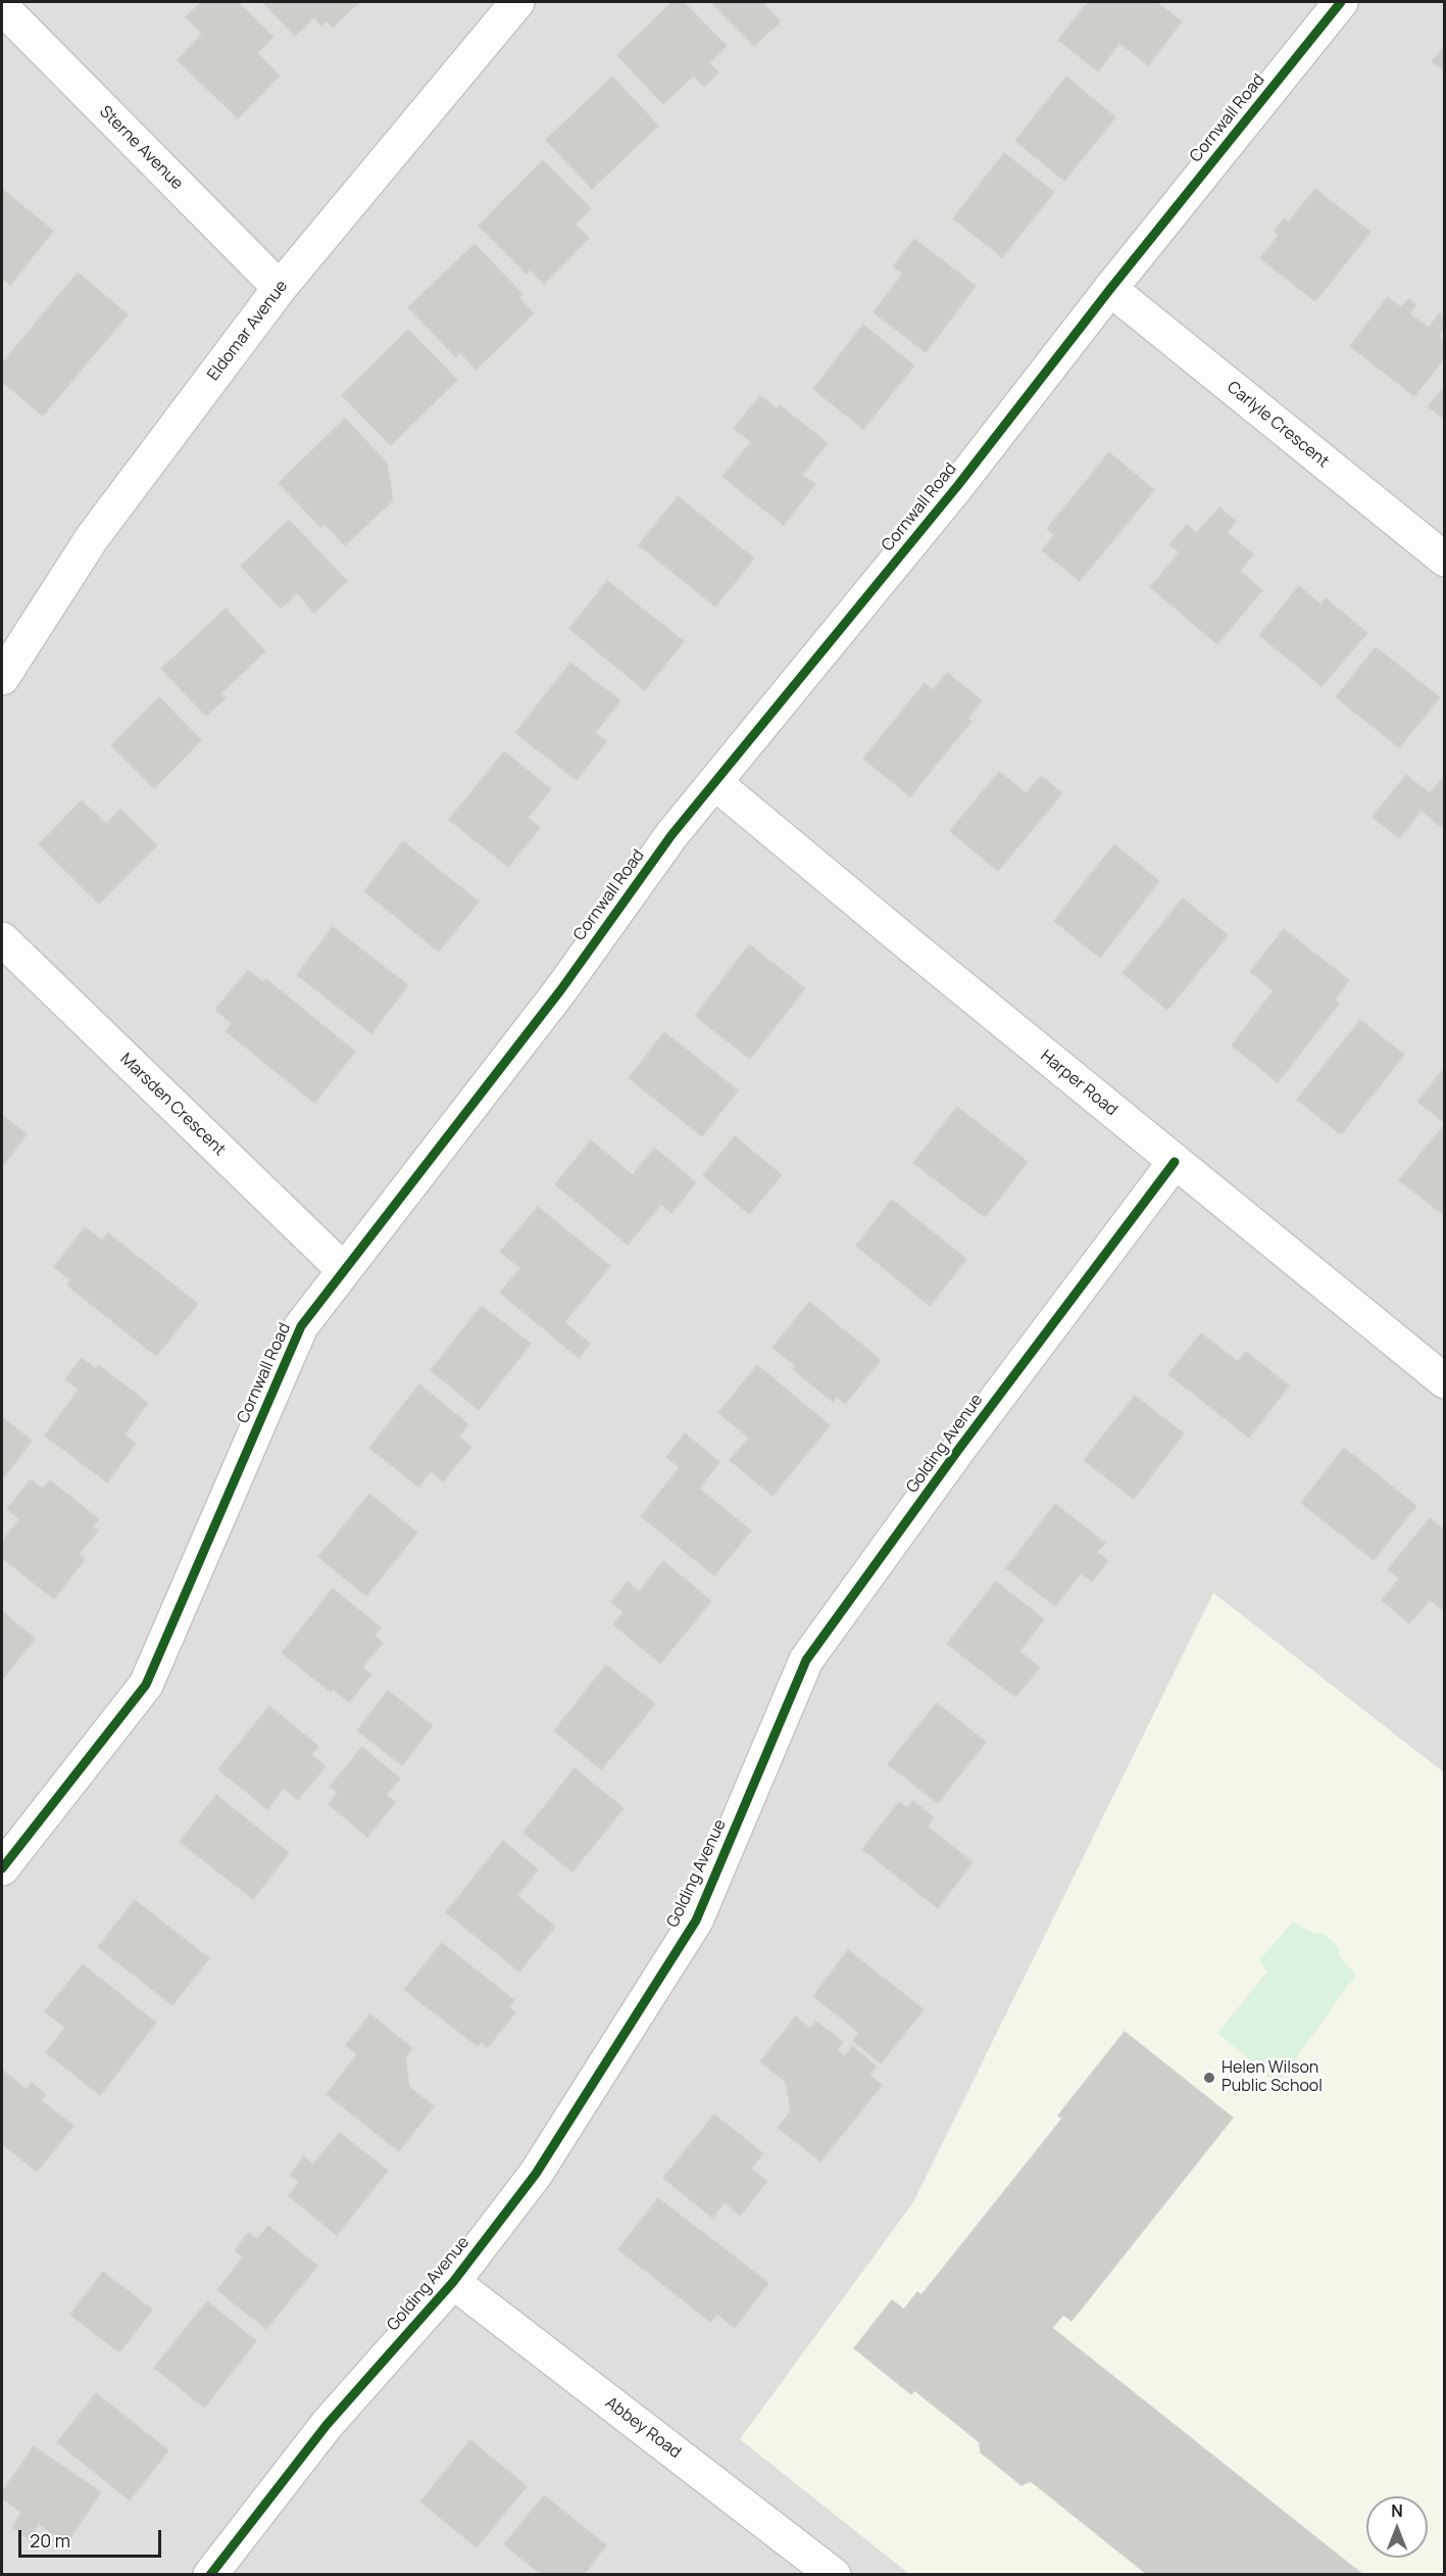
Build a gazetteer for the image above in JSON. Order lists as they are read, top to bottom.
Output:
{
  "streets": {
    "street": [
      "Cornwall Road",
      "Sterne Avenue",
      "Eldomar Avenue",
      "Carlyle Crescent",
      "Harper Road",
      "Marsden Crescent",
      "Golding Avenue",
      "Abbey Road"
    ]
  },
  "crossings": [
    ["Cornwall Road", "Carlyle Crescent"],
    ["Cornwall Road", "Harper Road"],
    ["Cornwall Road", "Marsden Crescent"],
    ["Sterne Avenue", "Eldomar Avenue"],
    ["Harper Road", "Golding Avenue"],
    ["Golding Avenue", "Abbey Road"]
  ],
  "places": ["Helen Wilson Public School"],
  "scale_bar": "20 m",
  "north": "top"
}
